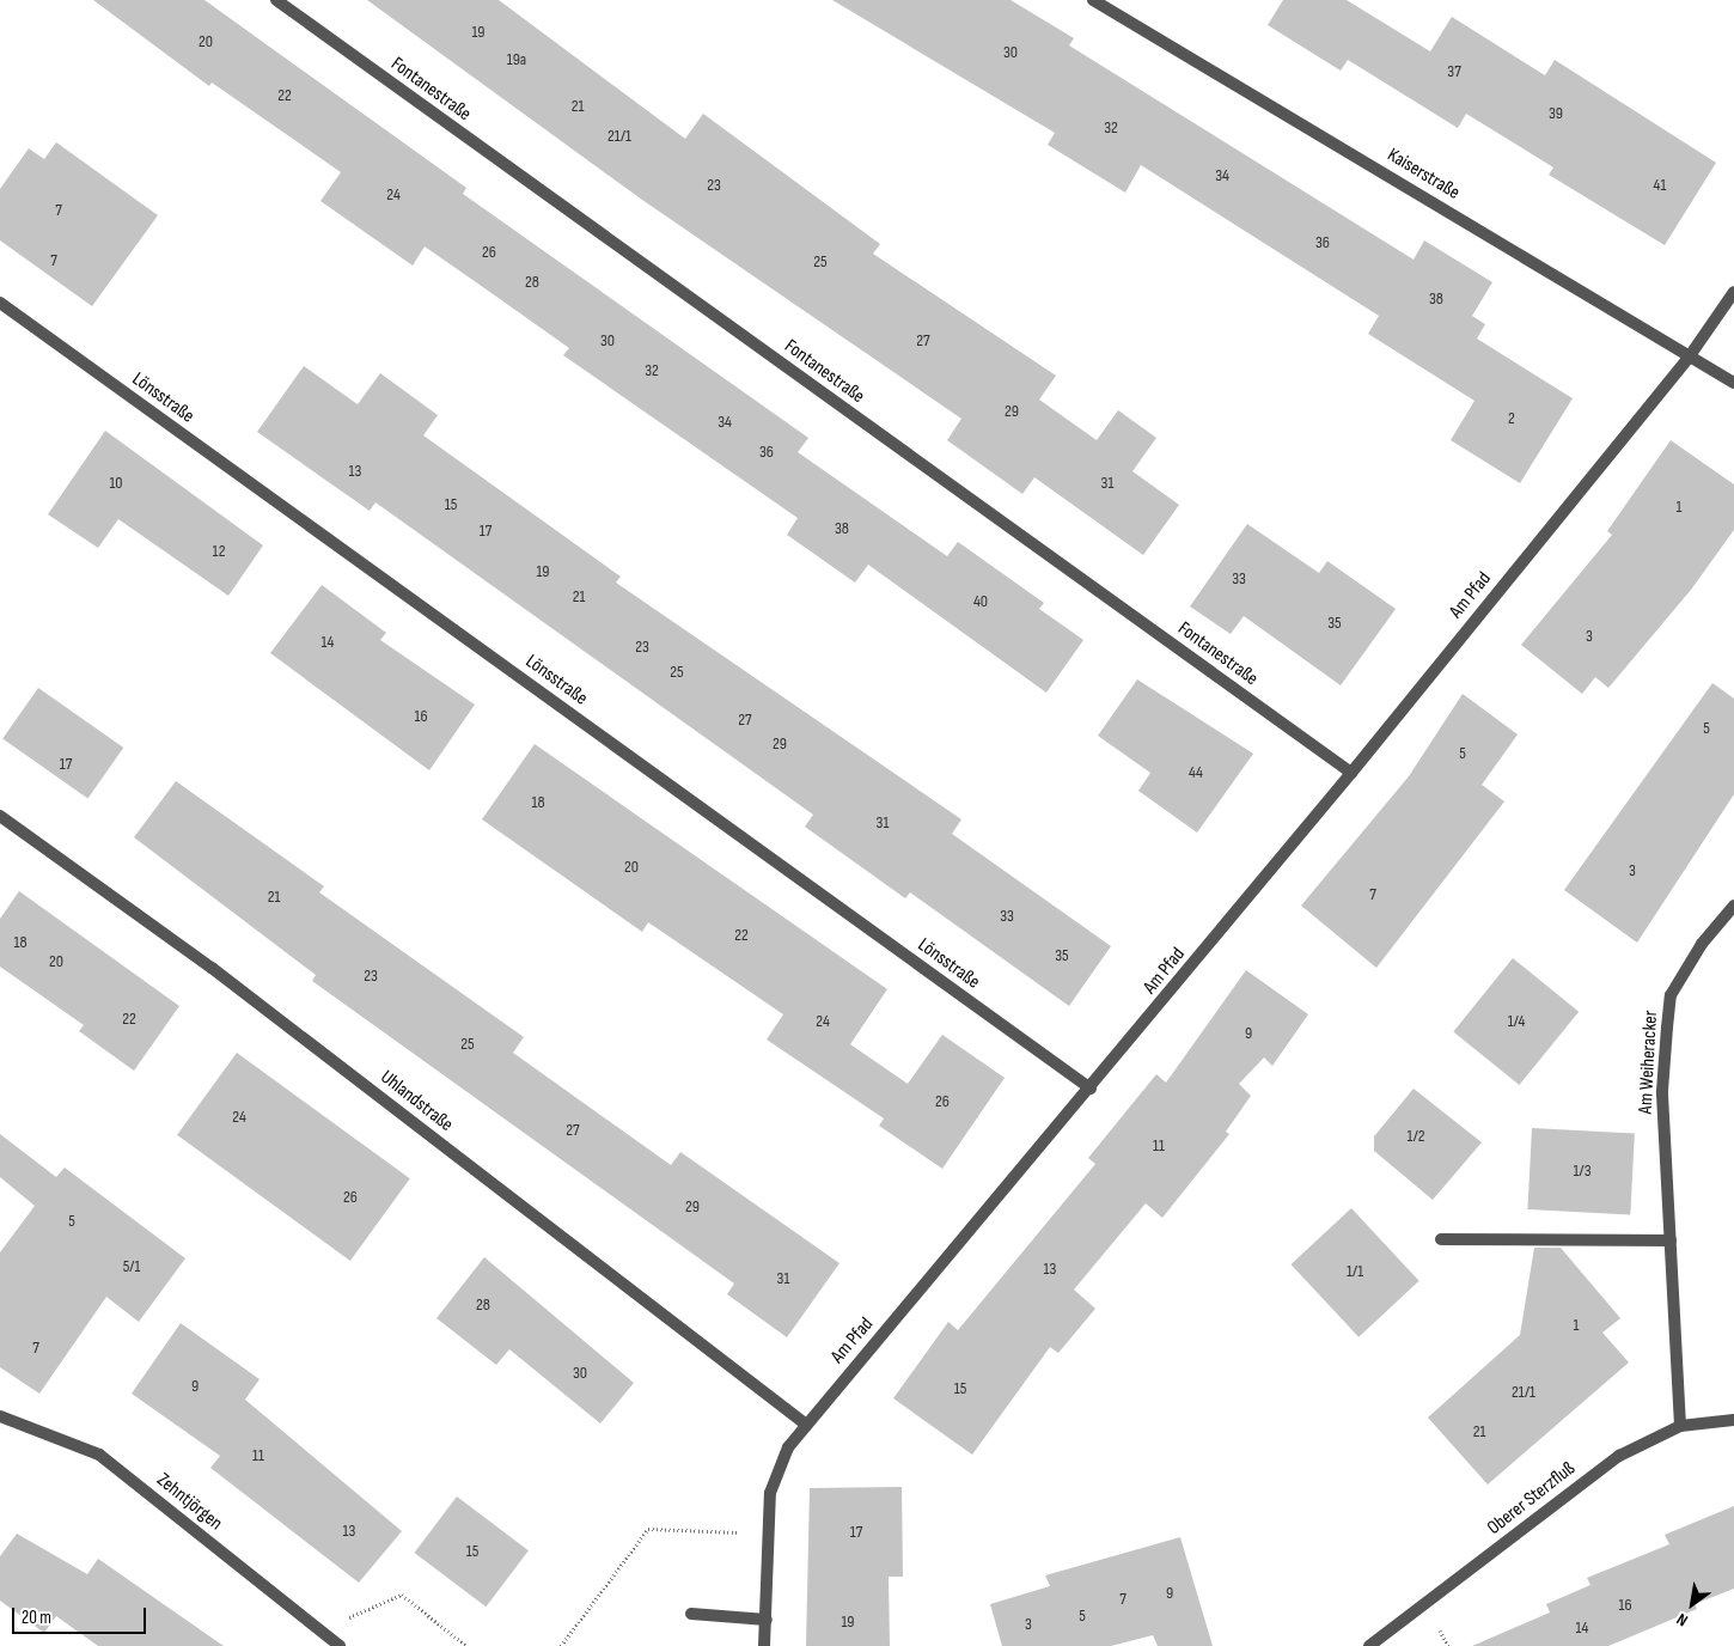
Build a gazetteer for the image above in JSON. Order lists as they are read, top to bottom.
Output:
{
  "streets": {
    "street": [
      "Fontanestraße",
      "Kaiserstraße",
      "Lönsstraße",
      "Am Pfad",
      "Am Weiheracker",
      "Uhlandstraße",
      "Oberer Sterzfluß",
      "Zehntjörgen"
    ]
  },
  "crossings": [
    ["Fontanestraße", "Am Pfad"],
    ["Kaiserstraße", "Am Pfad"],
    ["Lönsstraße", "Am Pfad"],
    ["Am Pfad", "Uhlandstraße"],
    ["Am Weiheracker", "Oberer Sterzfluß"]
  ],
  "house_numbers": [
    "19",
    "20",
    "30",
    "19a",
    "37",
    "22",
    "21",
    "39",
    "32",
    "21/1",
    "34",
    "23",
    "41",
    "24",
    "7",
    "36",
    "26",
    "7",
    "25",
    "28",
    "38",
    "30",
    "27",
    "32",
    "29",
    "2",
    "34",
    "36",
    "13",
    "10",
    "31",
    "15",
    "1",
    "38",
    "17",
    "12",
    "19",
    "33",
    "21",
    "40",
    "35",
    "3",
    "14",
    "23",
    "25",
    "16",
    "27",
    "5",
    "29",
    "5",
    "17",
    "44",
    "18",
    "31",
    "20",
    "3",
    "7",
    "21",
    "33",
    "22",
    "18",
    "35",
    "20",
    "23",
    "22",
    "24",
    "1/4",
    "9",
    "25",
    "26",
    "24",
    "27",
    "1/2",
    "11",
    "1/3",
    "26",
    "29",
    "5",
    "5/1",
    "13",
    "1/1",
    "31",
    "28",
    "1",
    "7",
    "30",
    "9",
    "15",
    "21/1",
    "21",
    "11",
    "13",
    "17",
    "15",
    "9",
    "7",
    "16",
    "5",
    "19",
    "3",
    "14"
  ],
  "scale_bar": "20 m",
  "north": "bottom left"
}
